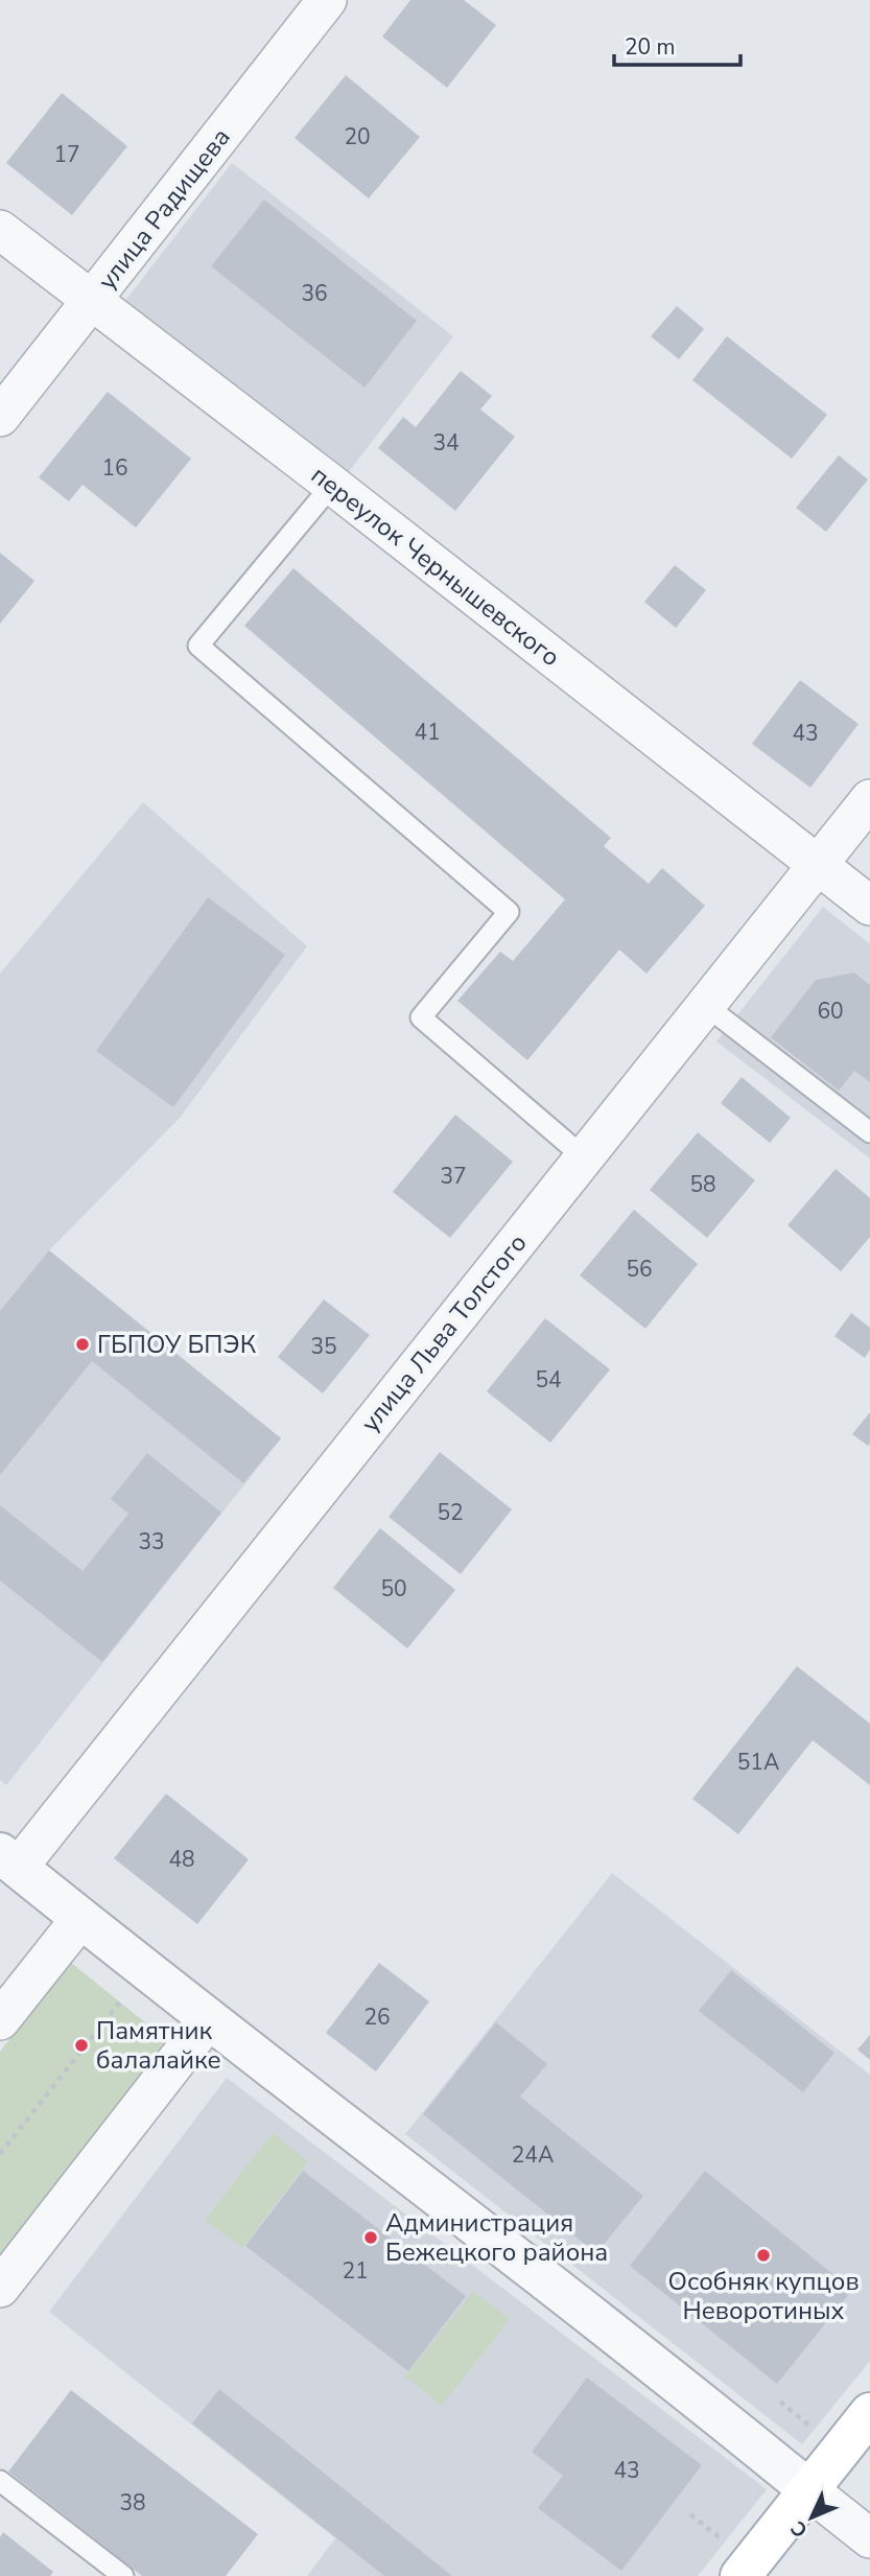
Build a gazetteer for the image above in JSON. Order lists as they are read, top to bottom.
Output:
{
  "streets": {
    "street": ["улица Радищева", "переулок Чернышевского", "улица Льва Толстого"]
  },
  "crossings": [
    ["улица Радищева", "переулок Чернышевского"],
    ["переулок Чернышевского", "улица Льва Толстого"]
  ],
  "places": [
    "ГБПОУ БПЭК",
    "Памятник балалайке",
    "Администрация Бежецкого района",
    "Особняк купцов Неворотиных"
  ],
  "house_numbers": [
    "20",
    "17",
    "36",
    "34",
    "16",
    "41",
    "43",
    "60",
    "37",
    "58",
    "56",
    "35",
    "54",
    "52",
    "33",
    "50",
    "51А",
    "48",
    "26",
    "24А",
    "21",
    "43",
    "38"
  ],
  "scale_bar": "20 m",
  "north": "bottom left"
}
